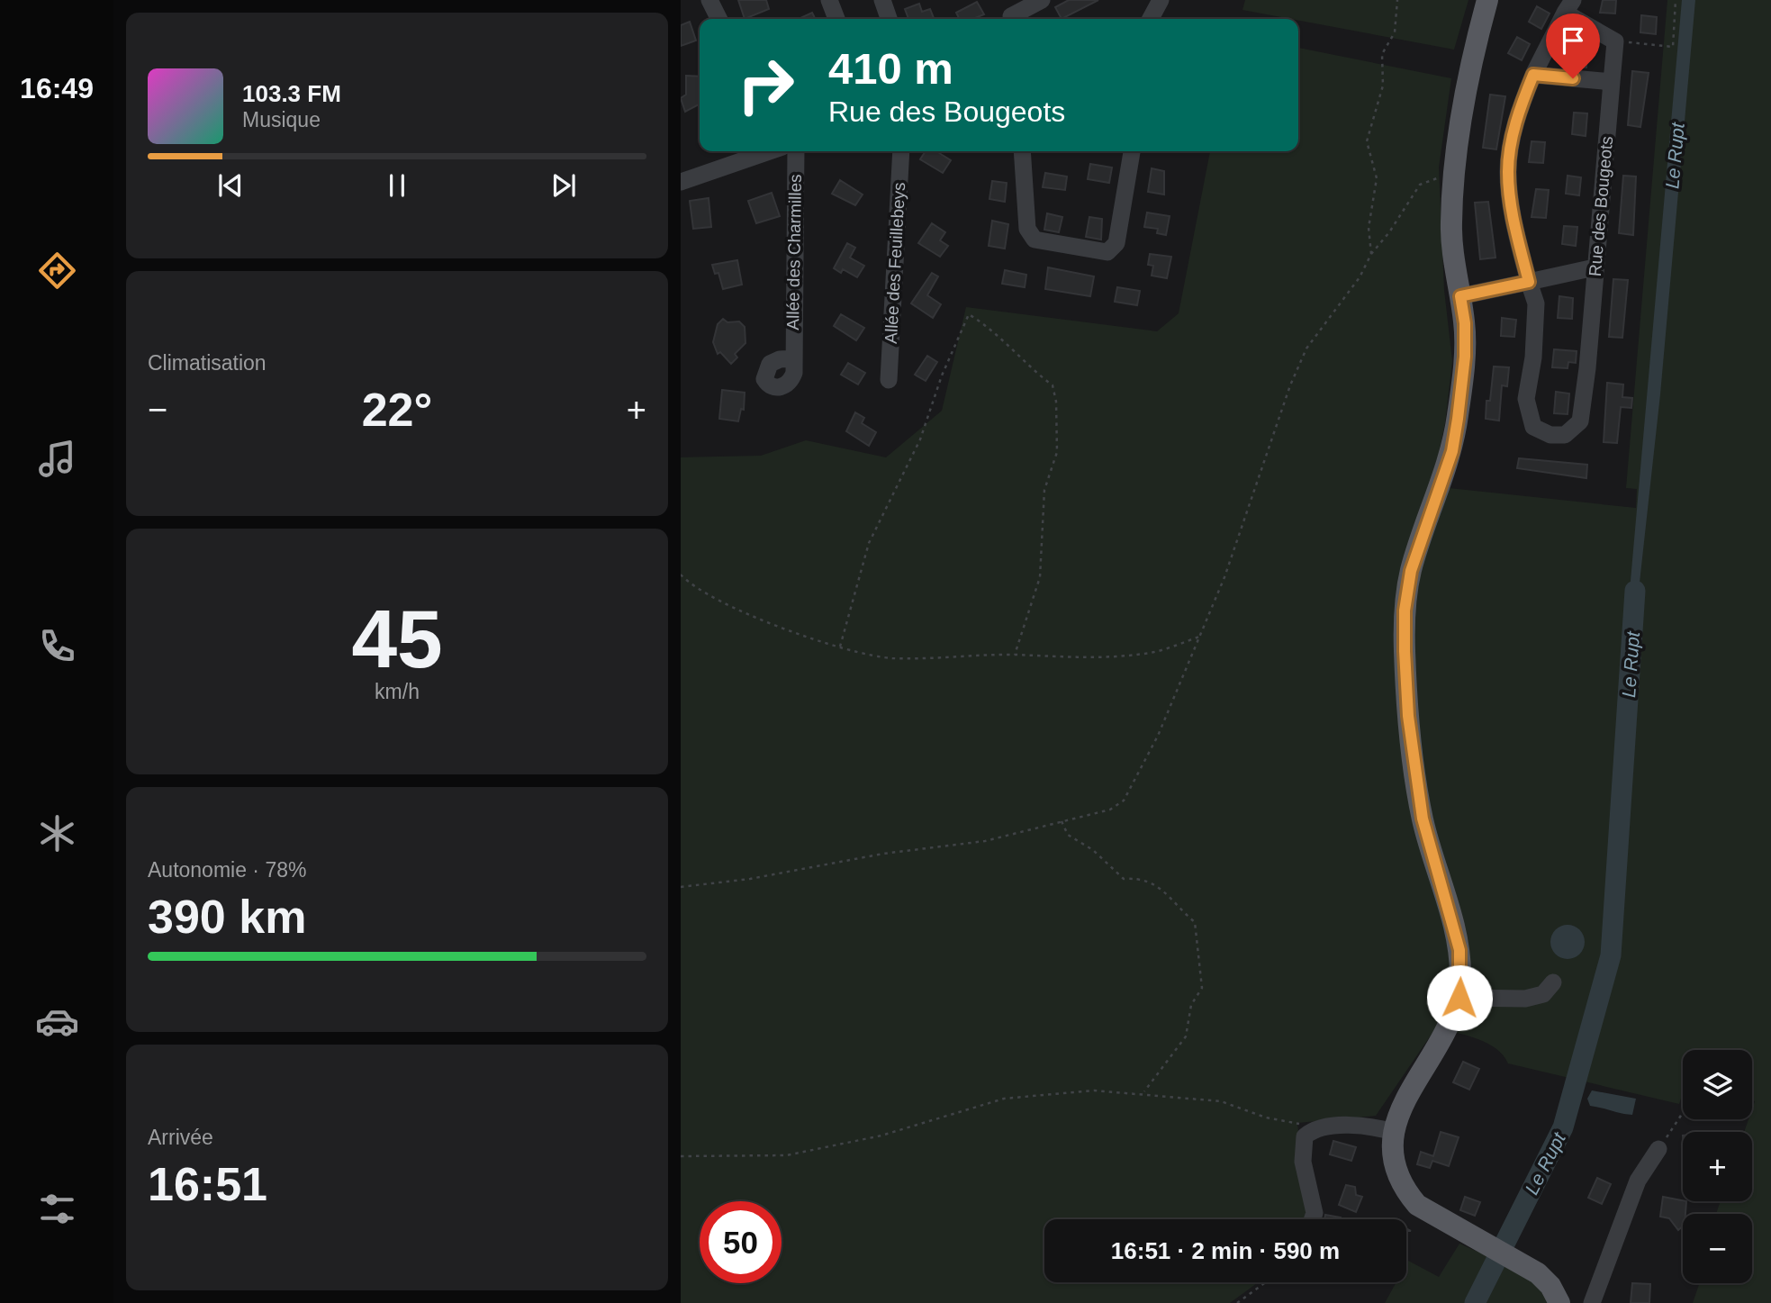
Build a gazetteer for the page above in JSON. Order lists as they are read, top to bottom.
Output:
{
  "streets": {
    "street": ["Rue des Bougeots", "Allée des Charmilles", "Allée des Feuillebeys"]
  },
  "water": ["Le Rupt"],
  "page": {
    "tabs": "16:49",
    "turn": ["410 m", "Rue des Bougeots"],
    "song": ["103.3 FM", "Musique"],
    "tile": [
      "Climatisation",
      ["45", "km/h"],
      ["Autonomie · 78%", "390 km"],
      ["Arrivée", "16:51"]
    ],
    "heat": ["−", "22°", "+"],
    "map_buttons": ["+", "−"],
    "limit": "50",
    "trip": "16:51 · 2 min · 590 m"
  }
}
